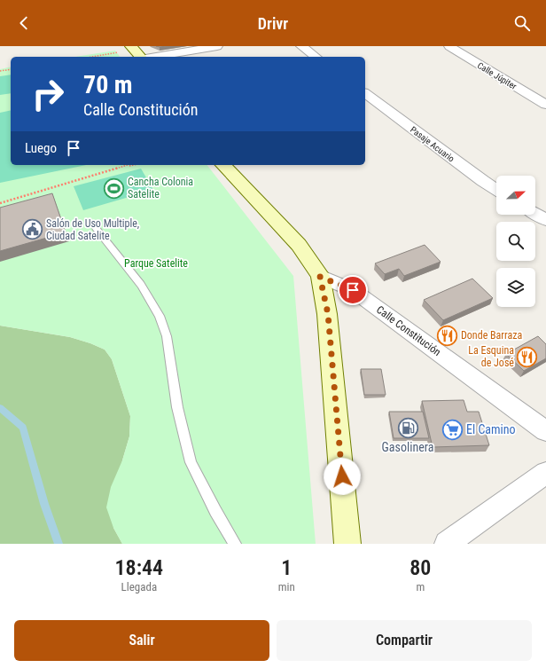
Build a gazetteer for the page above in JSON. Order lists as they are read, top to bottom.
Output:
{
  "streets": {
    "street": ["Calle Júpiter", "Pasaje Acuario", "Calle Constitución"]
  },
  "parks": ["Parque Satelite"],
  "places": {
    "sports": ["Cancha Colonia Satelite"],
    "public building": ["Salón de Uso Multiple, Ciudad Satelite"],
    "restaurant": ["Donde Barraza", "La Esquina de José"],
    "fuel station": ["Gasolinera"],
    "supermarket": ["El Camino"]
  },
  "north": "right",
  "page": {
    "header": "Drivr",
    "turn": ["70 m", "Calle Constitución"],
    "then": "Luego",
    "eta": [
      "18:44",
      "Llegada",
      "1",
      "min",
      "80",
      "m"
    ],
    "buttons": ["Salir", "Compartir"]
  }
}
